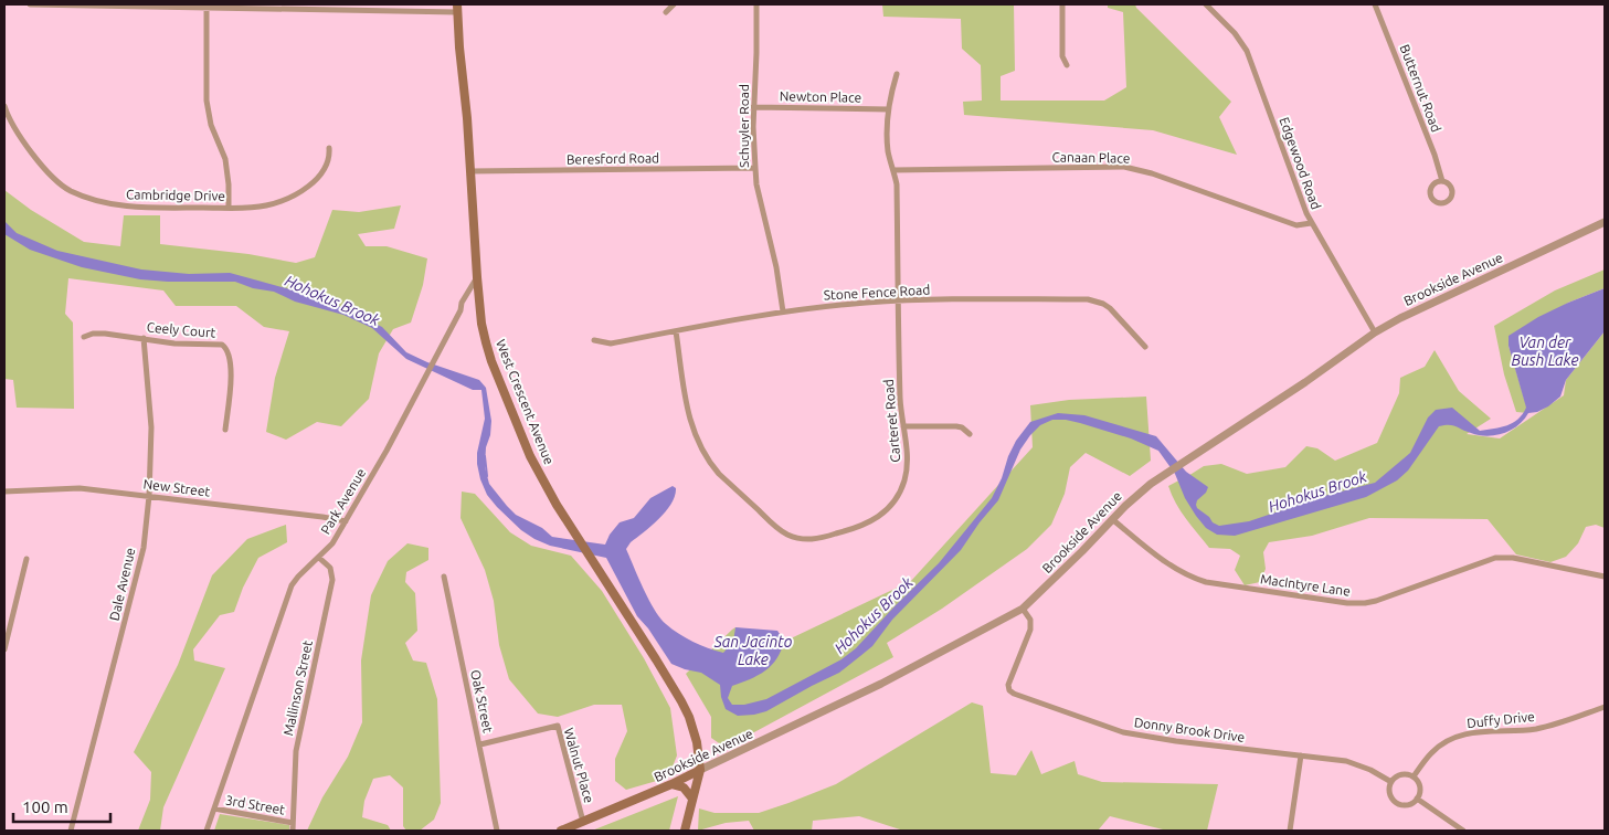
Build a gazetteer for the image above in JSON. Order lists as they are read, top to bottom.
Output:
{
  "streets": {
    "main road": ["Brookside Avenue", "West Crescent Avenue"],
    "street": [
      "Butternut Road",
      "Newton Place",
      "Schuyler Road",
      "Canaan Place",
      "Beresford Road",
      "Edgewood Road",
      "Cambridge Drive",
      "Stone Fence Road",
      "Ceely Court",
      "Carteret Road",
      "New Street",
      "Park Avenue",
      "Dale Avenue",
      "MacIntyre Lane",
      "Mallinson Street",
      "Oak Street",
      "Duffy Drive",
      "Donny Brook Drive",
      "Walnut Place",
      "3rd Street"
    ]
  },
  "crossings": [
    ["Newton Place", "Schuyler Road"],
    ["Newton Place", "Carteret Road"],
    ["Schuyler Road", "Beresford Road"],
    ["Schuyler Road", "Stone Fence Road"],
    ["Canaan Place", "Edgewood Road"],
    ["Canaan Place", "Carteret Road"],
    ["Beresford Road", "West Crescent Avenue"],
    ["Edgewood Road", "Brookside Avenue"],
    ["Brookside Avenue", "West Crescent Avenue"],
    ["Brookside Avenue", "MacIntyre Lane"],
    ["Brookside Avenue", "Donny Brook Drive"],
    ["Brookside Avenue", "Walnut Place"],
    ["Stone Fence Road", "Carteret Road"],
    ["Ceely Court", "Dale Avenue"],
    ["West Crescent Avenue", "Park Avenue"],
    ["New Street", "Park Avenue"],
    ["New Street", "Dale Avenue"],
    ["Park Avenue", "Mallinson Street"],
    ["Park Avenue", "3rd Street"],
    ["Mallinson Street", "3rd Street"],
    ["Oak Street", "Walnut Place"],
    ["Duffy Drive", "Donny Brook Drive"]
  ],
  "water": ["Hohokus Brook", "Van der Bush Lake", "San Jacinto Lake"],
  "scale_bar": "100 m"
}
